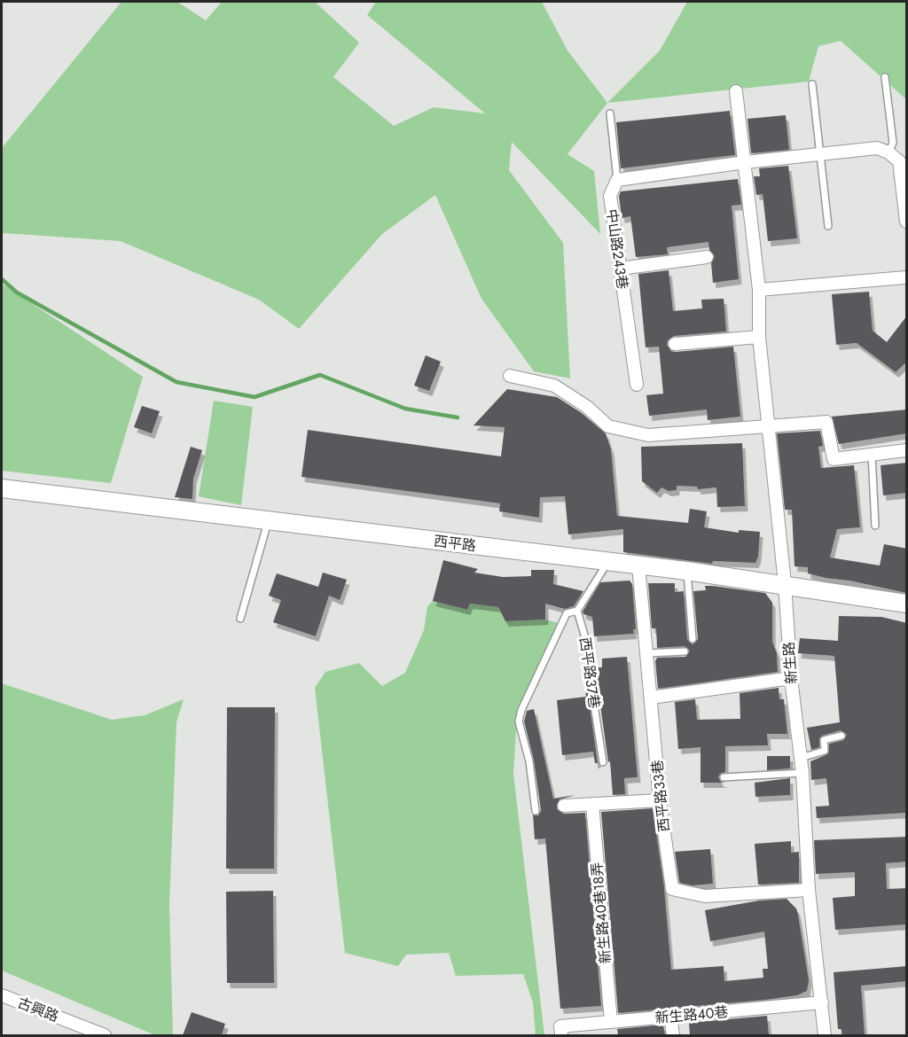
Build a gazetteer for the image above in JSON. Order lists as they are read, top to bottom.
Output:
{
  "streets": {
    "main road": ["西平路"],
    "street": [
      "中山路243巷",
      "新生路",
      "西平路33巷",
      "新生路40巷18弄",
      "古興路",
      "新生路40巷"
    ],
    "lane": ["西平路37巷"]
  },
  "crossings": [
    ["西平路", "新生路"],
    ["西平路", "西平路33巷"],
    ["新生路", "西平路33巷"],
    ["新生路", "新生路40巷"],
    ["新生路40巷18弄", "新生路40巷"]
  ]
}
